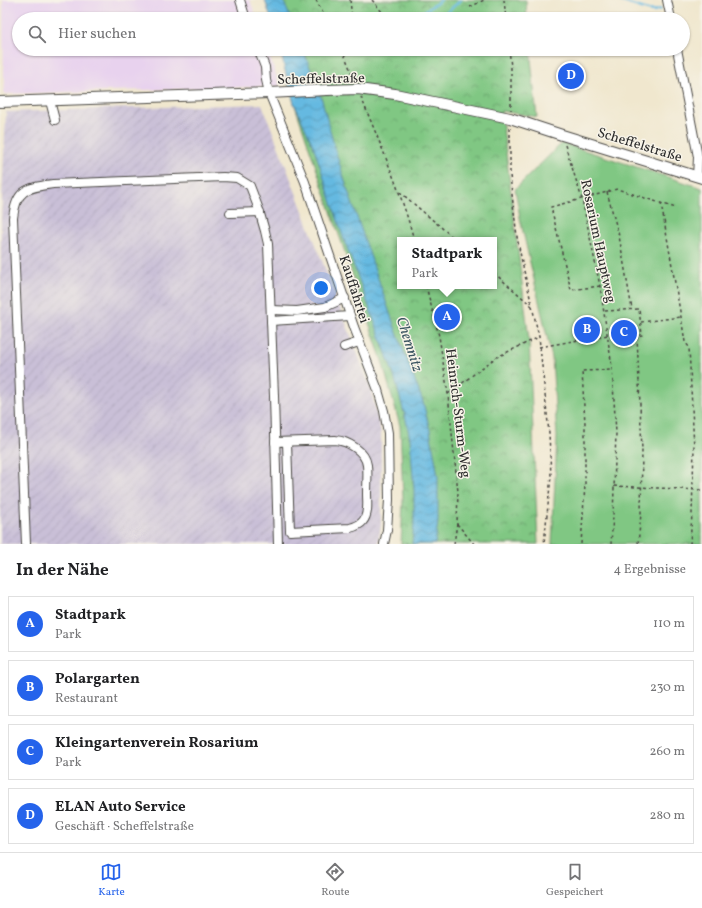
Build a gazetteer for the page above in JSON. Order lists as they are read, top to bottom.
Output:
{
  "streets": {
    "main road": ["Scheffelstraße"],
    "street": ["Kauffahrtei"],
    "path": ["Rosarium Hauptweg", "Heinrich-Sturm-Weg"]
  },
  "crossings": [
    ["Scheffelstraße", "Rosarium Hauptweg"],
    ["Scheffelstraße", "Kauffahrtei"]
  ],
  "water": ["Chemnitz"],
  "page": {
    "search": "Hier suchen",
    "pins": [
      "D",
      "A",
      "B",
      "C"
    ],
    "popup": ["Stadtpark", "Park"],
    "heading": ["In der Nähe", "4 Ergebnisse"],
    "list": [
      {
        "mark": "A",
        "name": "Stadtpark",
        "note": "Park",
        "value": "110 m"
      },
      {
        "mark": "B",
        "name": "Polargarten",
        "note": "Restaurant",
        "value": "230 m"
      },
      {
        "mark": "C",
        "name": "Kleingartenverein Rosarium",
        "note": "Park",
        "value": "260 m"
      },
      {
        "mark": "D",
        "name": "ELAN Auto Service",
        "note": "Geschäft · Scheffelstraße",
        "value": "280 m"
      }
    ],
    "nav": ["Karte", "Route", "Gespeichert"]
  }
}
